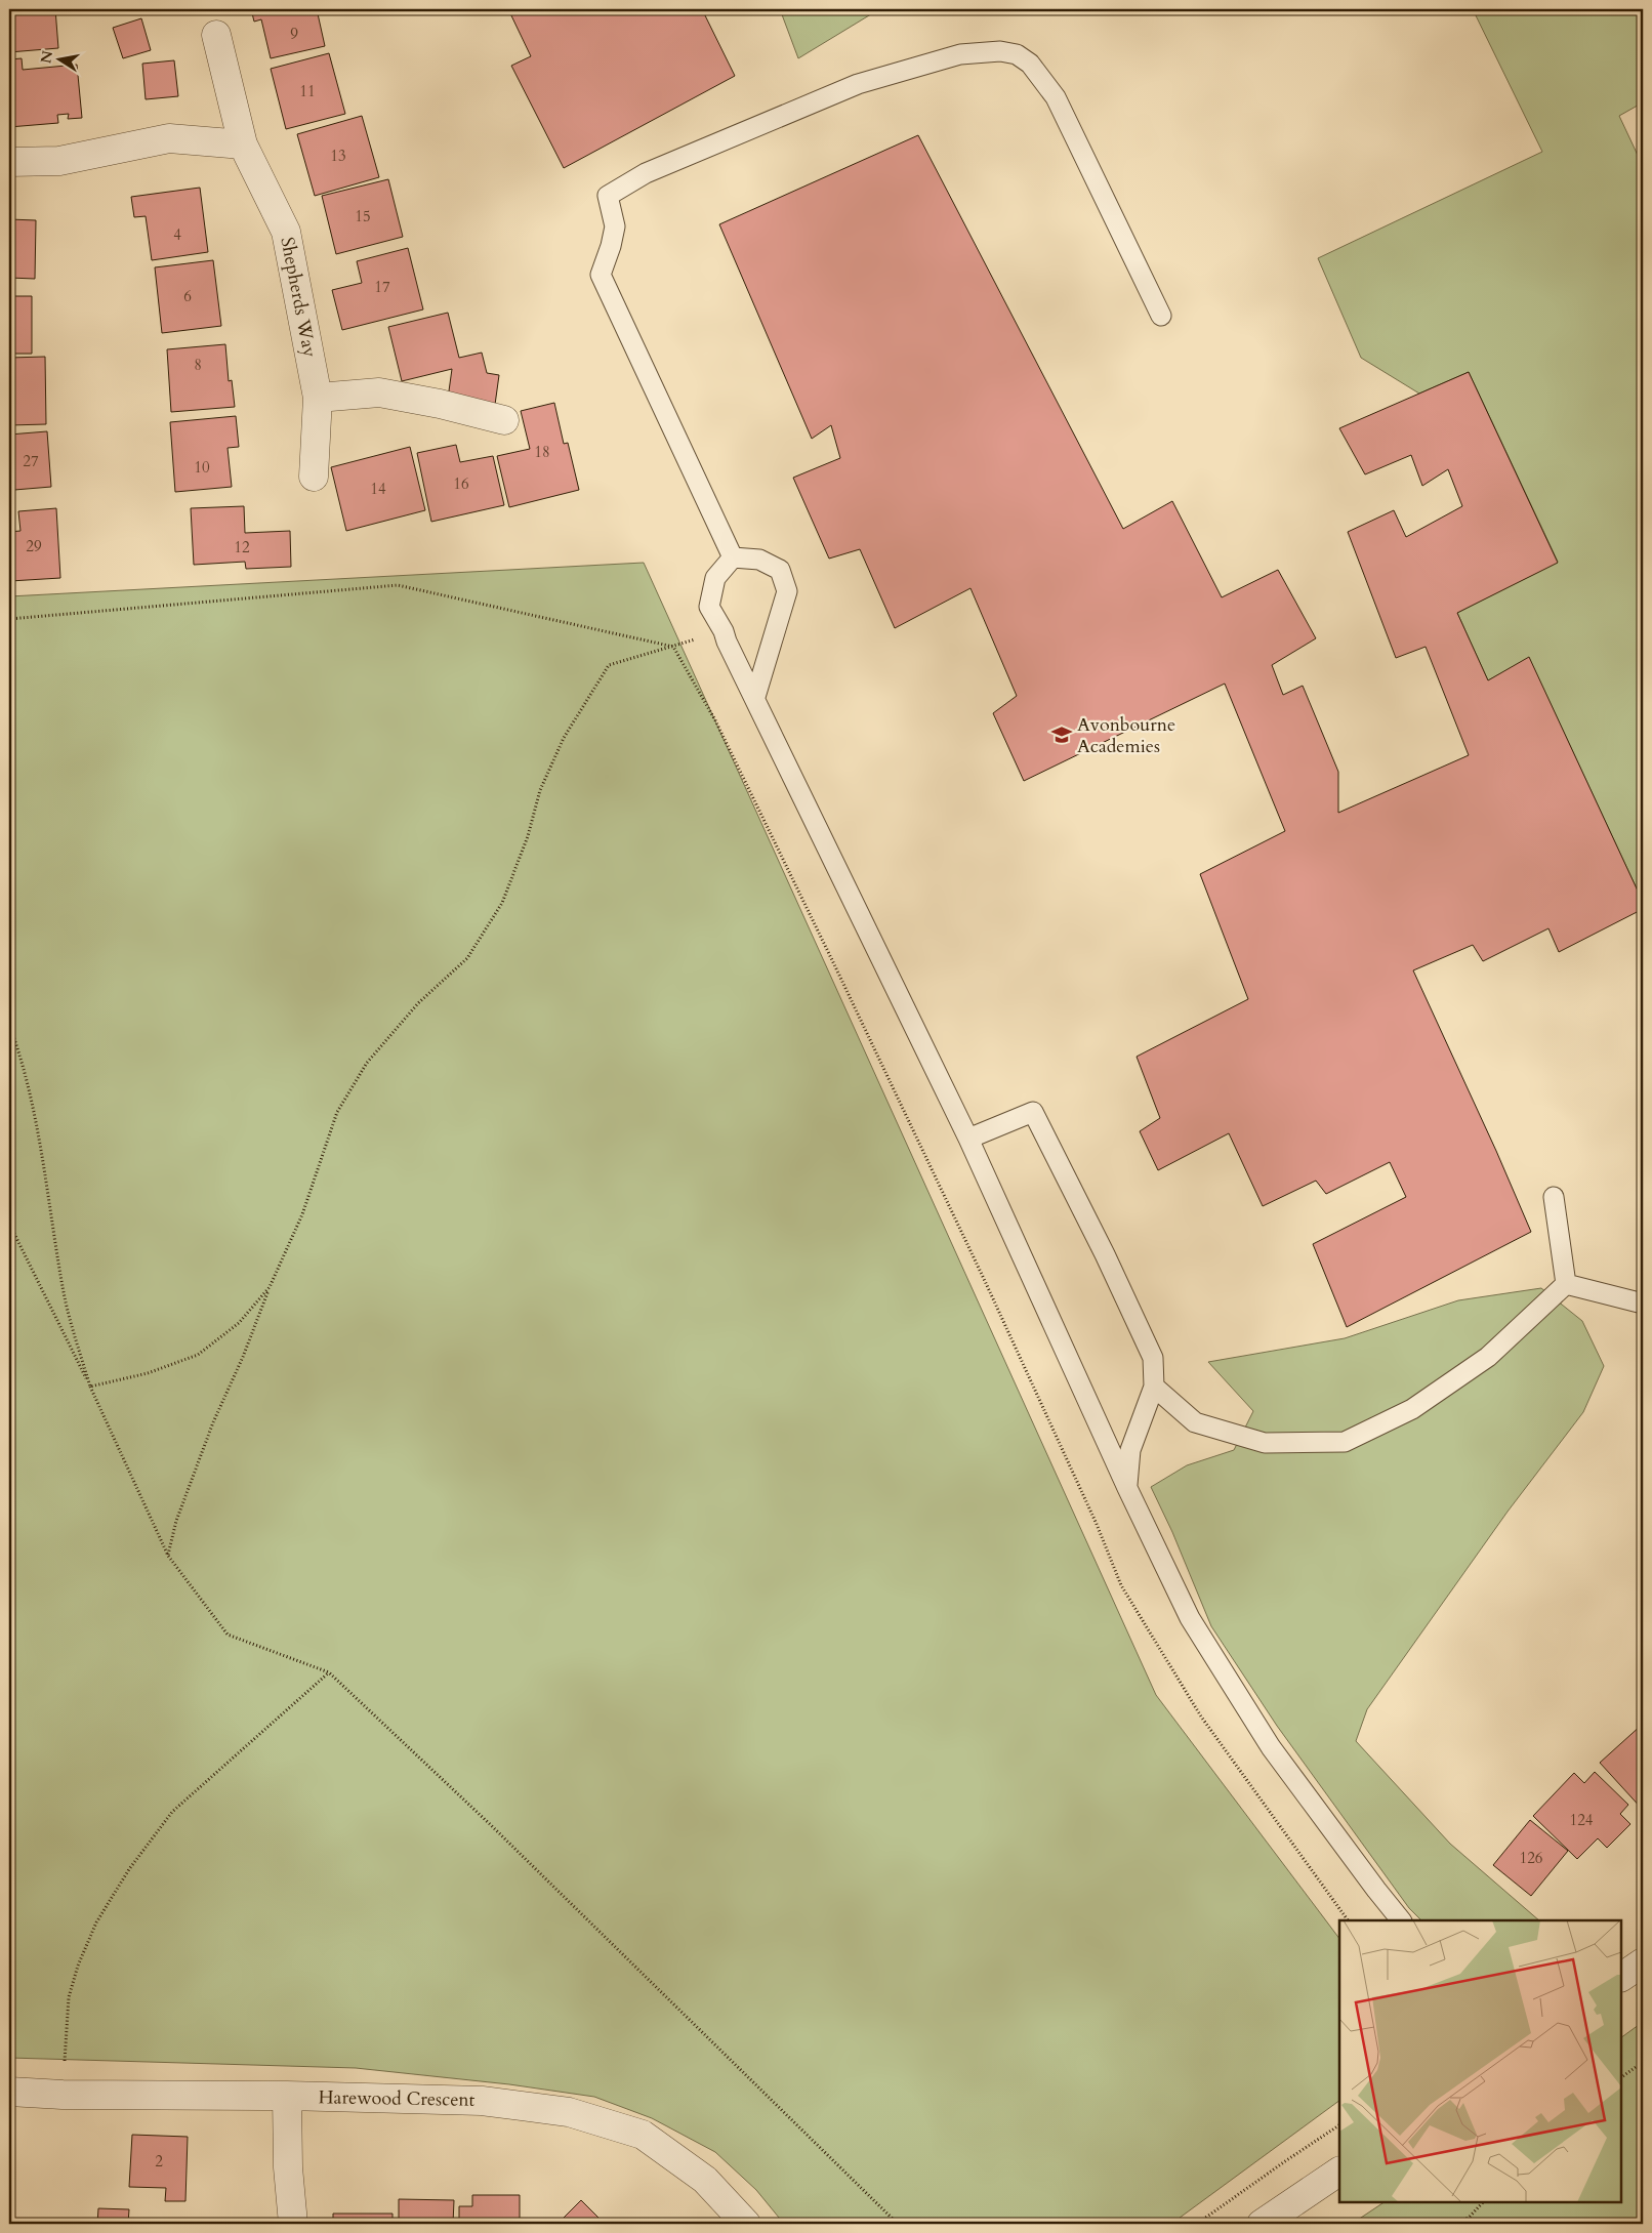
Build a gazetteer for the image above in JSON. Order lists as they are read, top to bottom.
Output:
{
  "streets": {
    "street": ["Shepherds Way", "Harewood Crescent"]
  },
  "places": {
    "school or university": ["Avonbourne Academies"]
  },
  "house_numbers": [
    "9",
    "11",
    "13",
    "15",
    "4",
    "17",
    "6",
    "8",
    "18",
    "27",
    "10",
    "16",
    "14",
    "29",
    "12",
    "124",
    "126",
    "2"
  ],
  "north": "left"
}
